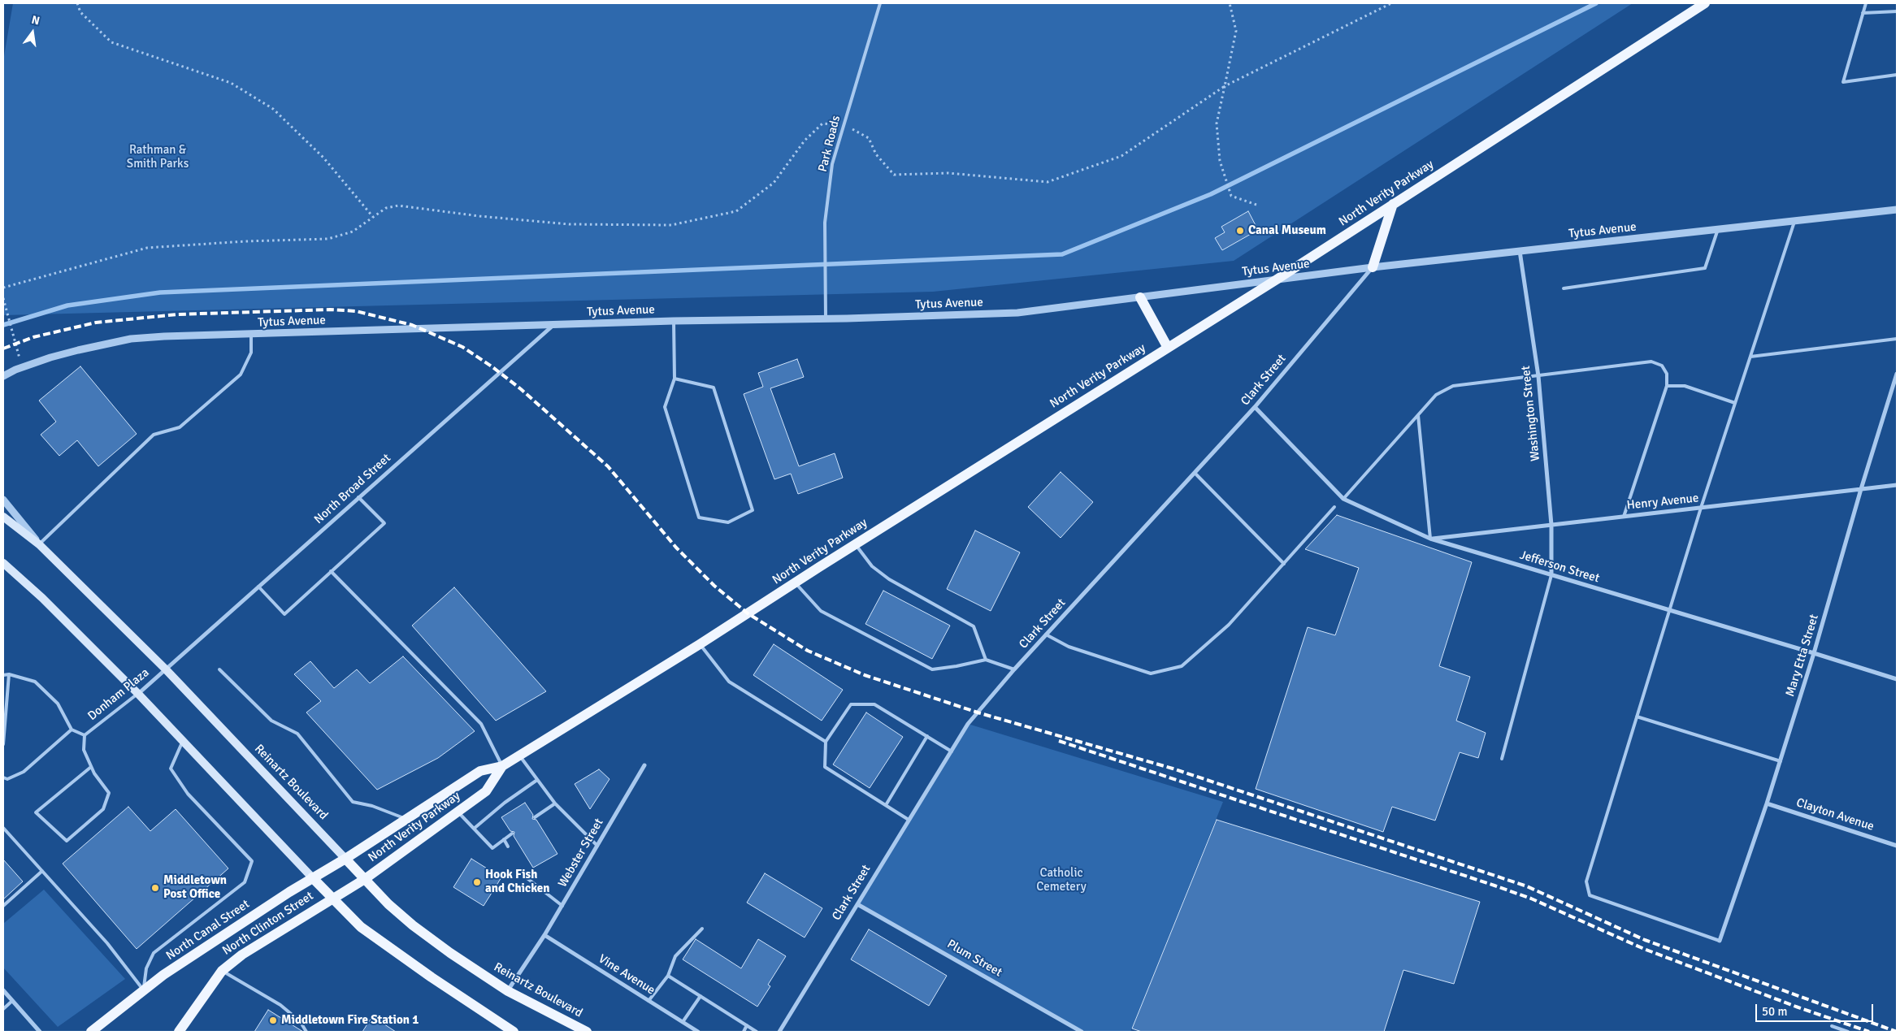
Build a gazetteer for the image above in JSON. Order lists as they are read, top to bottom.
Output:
{
  "streets": {
    "main road": [
      "North Verity Parkway",
      "Reinartz Boulevard",
      "North Clinton Street",
      "North Canal Street"
    ],
    "street": [
      "Tytus Avenue",
      "Clark Street",
      "Washington Street",
      "North Broad Street",
      "Henry Avenue",
      "Jefferson Street",
      "Mary Etta Street",
      "Donham Plaza",
      "Clayton Avenue",
      "Webster Street",
      "Plum Street",
      "Vine Avenue"
    ],
    "lane": ["Park Roads"]
  },
  "crossings": [
    ["Park Roads", "Tytus Avenue"],
    ["North Verity Parkway", "Tytus Avenue"],
    ["North Verity Parkway", "Reinartz Boulevard"],
    ["North Verity Parkway", "North Clinton Street"],
    ["North Verity Parkway", "North Canal Street"],
    ["Tytus Avenue", "Clark Street"],
    ["Tytus Avenue", "Washington Street"],
    ["Tytus Avenue", "North Broad Street"],
    ["Clark Street", "Jefferson Street"],
    ["Clark Street", "Plum Street"],
    ["Washington Street", "Henry Avenue"],
    ["Washington Street", "Jefferson Street"],
    ["North Broad Street", "Donham Plaza"],
    ["North Broad Street", "Reinartz Boulevard"],
    ["Henry Avenue", "Jefferson Street"],
    ["Henry Avenue", "Mary Etta Street"],
    ["Jefferson Street", "Mary Etta Street"],
    ["Mary Etta Street", "Clayton Avenue"],
    ["Donham Plaza", "Reinartz Boulevard"],
    ["Reinartz Boulevard", "Webster Street"],
    ["Reinartz Boulevard", "North Canal Street"],
    ["Webster Street", "Vine Avenue"]
  ],
  "parks": ["Rathman & Smith Parks", "Catholic Cemetery"],
  "places": [
    "Canal Museum",
    "Hook Fish and Chicken",
    "Middletown Post Office",
    "Middletown Fire Station 1"
  ],
  "scale_bar": "50 m",
  "north": "top"
}
